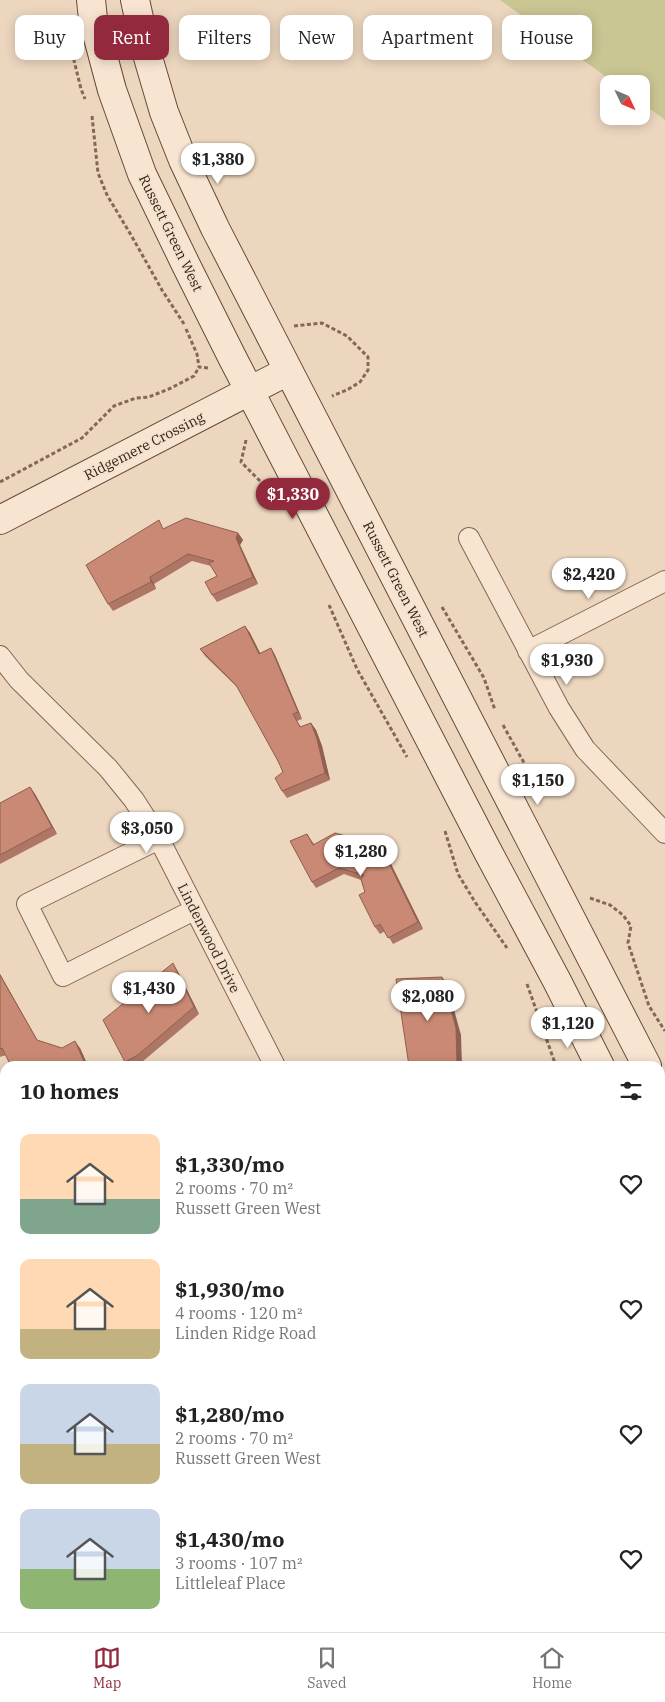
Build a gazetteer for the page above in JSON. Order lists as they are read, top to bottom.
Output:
{
  "streets": {
    "street": ["Russett Green West", "Ridgemere Crossing", "Lindenwood Drive"]
  },
  "crossings": [
    ["Russett Green West", "Ridgemere Crossing"]
  ],
  "north": "bottom right",
  "page": {
    "chip": [
      "Buy",
      "Rent",
      "Filters",
      "New",
      "Apartment",
      "House"
    ],
    "price": [
      "$1,380",
      "$1,330",
      "$2,420",
      "$1,930",
      "$1,150",
      "$3,050",
      "$1,280",
      "$1,430",
      "$2,080",
      "$1,120"
    ],
    "heading": "10 homes",
    "list": [
      {
        "name": "$1,330/mo",
        "note": "2 rooms · 70 m² · Russett Green West"
      },
      {
        "name": "$1,930/mo",
        "note": "4 rooms · 120 m² · Linden Ridge Road"
      },
      {
        "name": "$1,280/mo",
        "note": "2 rooms · 70 m² · Russett Green West"
      },
      {
        "name": "$1,430/mo",
        "note": "3 rooms · 107 m² · Littleleaf Place"
      }
    ],
    "tabs": ["Map", "Saved", "Home"]
  }
}
